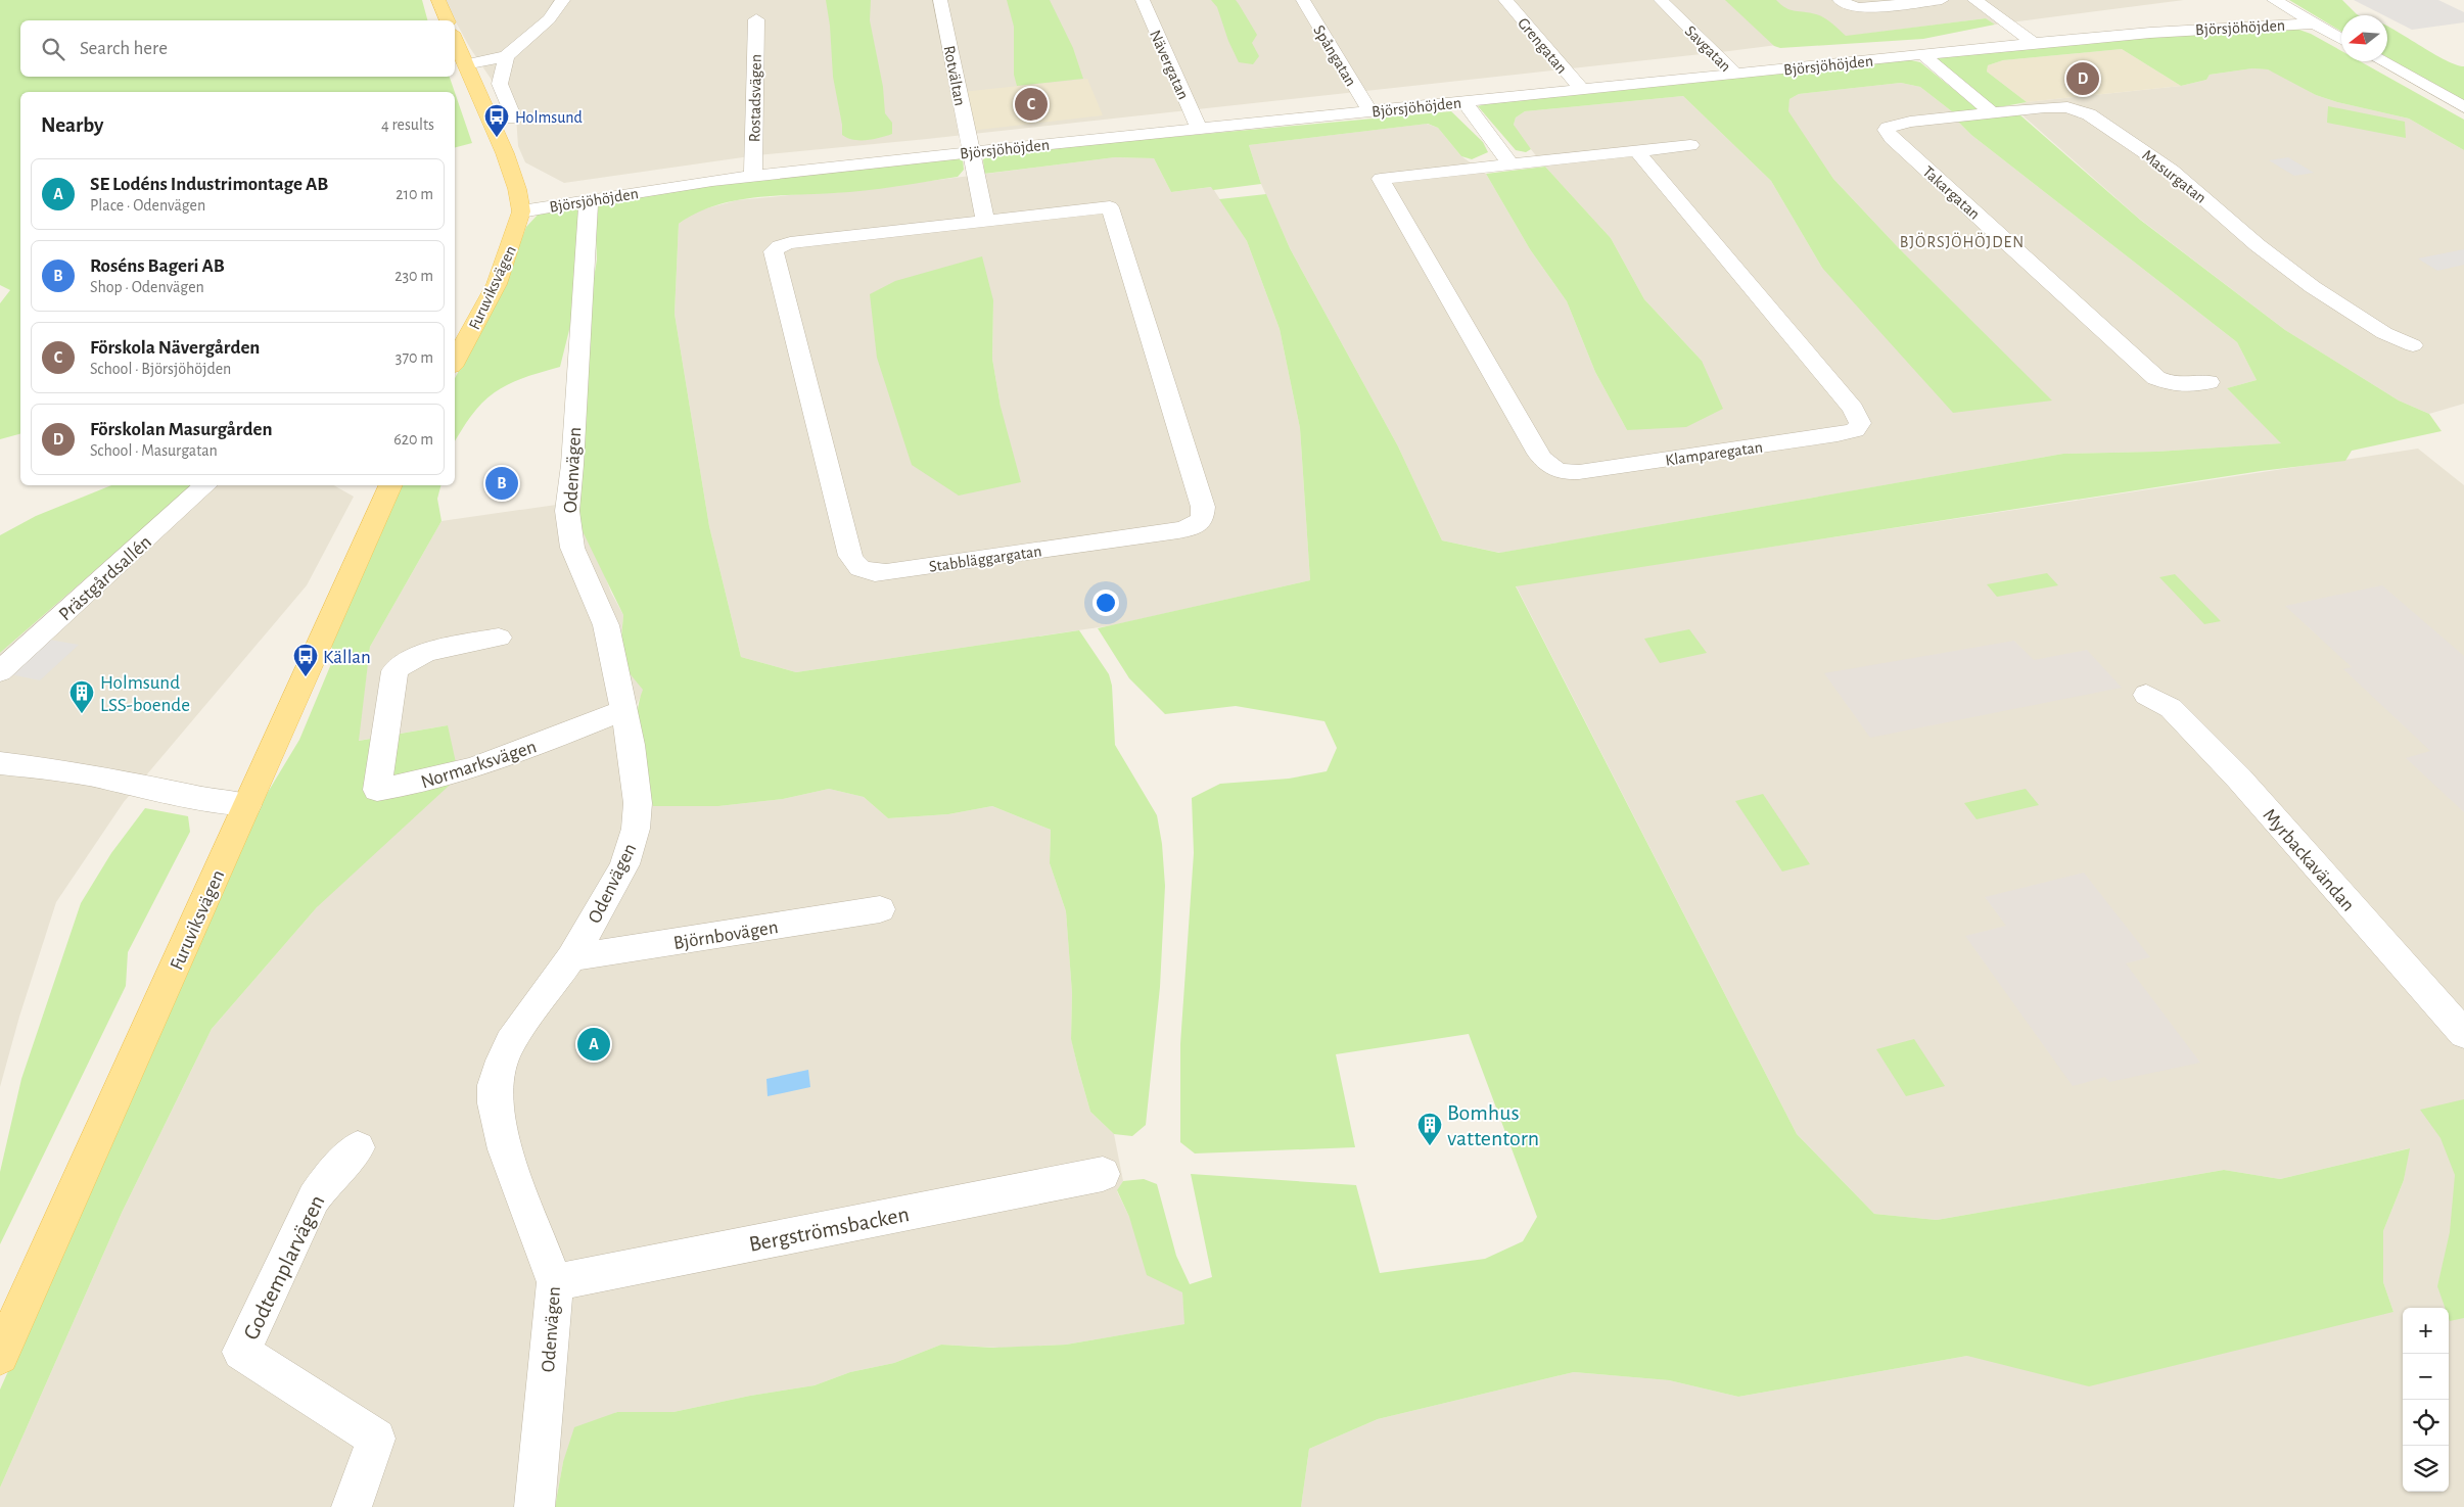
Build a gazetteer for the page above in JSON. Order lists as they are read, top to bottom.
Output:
{
  "streets": {
    "main road": ["Furuviksvägen"],
    "street": [
      "Björsjöhöjden",
      "Grengatan",
      "Savgatan",
      "Spångatan",
      "Nävergatan",
      "Rotvältan",
      "Rostadsvägen",
      "Masurgatan",
      "Takargatan",
      "Klamparegatan",
      "Odenvägen",
      "Stabbläggargatan",
      "Prästgårdsallén",
      "Normarksvägen",
      "Myrbackavändan",
      "Björnbovägen",
      "Bergströmsbacken",
      "Godtemplarvägen"
    ]
  },
  "crossings": [
    ["Björsjöhöjden", "Grengatan"],
    ["Björsjöhöjden", "Savgatan"],
    ["Björsjöhöjden", "Spångatan"],
    ["Björsjöhöjden", "Nävergatan"],
    ["Björsjöhöjden", "Rotvältan"],
    ["Björsjöhöjden", "Rostadsvägen"],
    ["Björsjöhöjden", "Furuviksvägen"],
    ["Björsjöhöjden", "Odenvägen"],
    ["Masurgatan", "Takargatan"],
    ["Odenvägen", "Normarksvägen"],
    ["Odenvägen", "Björnbovägen"],
    ["Odenvägen", "Bergströmsbacken"]
  ],
  "districts": ["BJÖRSJÖHÖJDEN"],
  "places": {
    "bus stop": ["Holmsund", "Källan"],
    "building": ["Holmsund LSS-boende", "Bomhus vattentorn"]
  },
  "north": "left",
  "page": {
    "search": "Search here",
    "pins": [
      "D",
      "C",
      "B",
      "A"
    ],
    "heading": ["Nearby", "4 results"],
    "list": [
      {
        "mark": "A",
        "name": "SE Lodéns Industrimontage AB",
        "note": "Place · Odenvägen",
        "value": "210 m"
      },
      {
        "mark": "B",
        "name": "Roséns Bageri AB",
        "note": "Shop · Odenvägen",
        "value": "230 m"
      },
      {
        "mark": "C",
        "name": "Förskola Nävergården",
        "note": "School · Björsjöhöjden",
        "value": "370 m"
      },
      {
        "mark": "D",
        "name": "Förskolan Masurgården",
        "note": "School · Masurgatan",
        "value": "620 m"
      }
    ],
    "map_buttons": ["+", "−"]
  }
}
